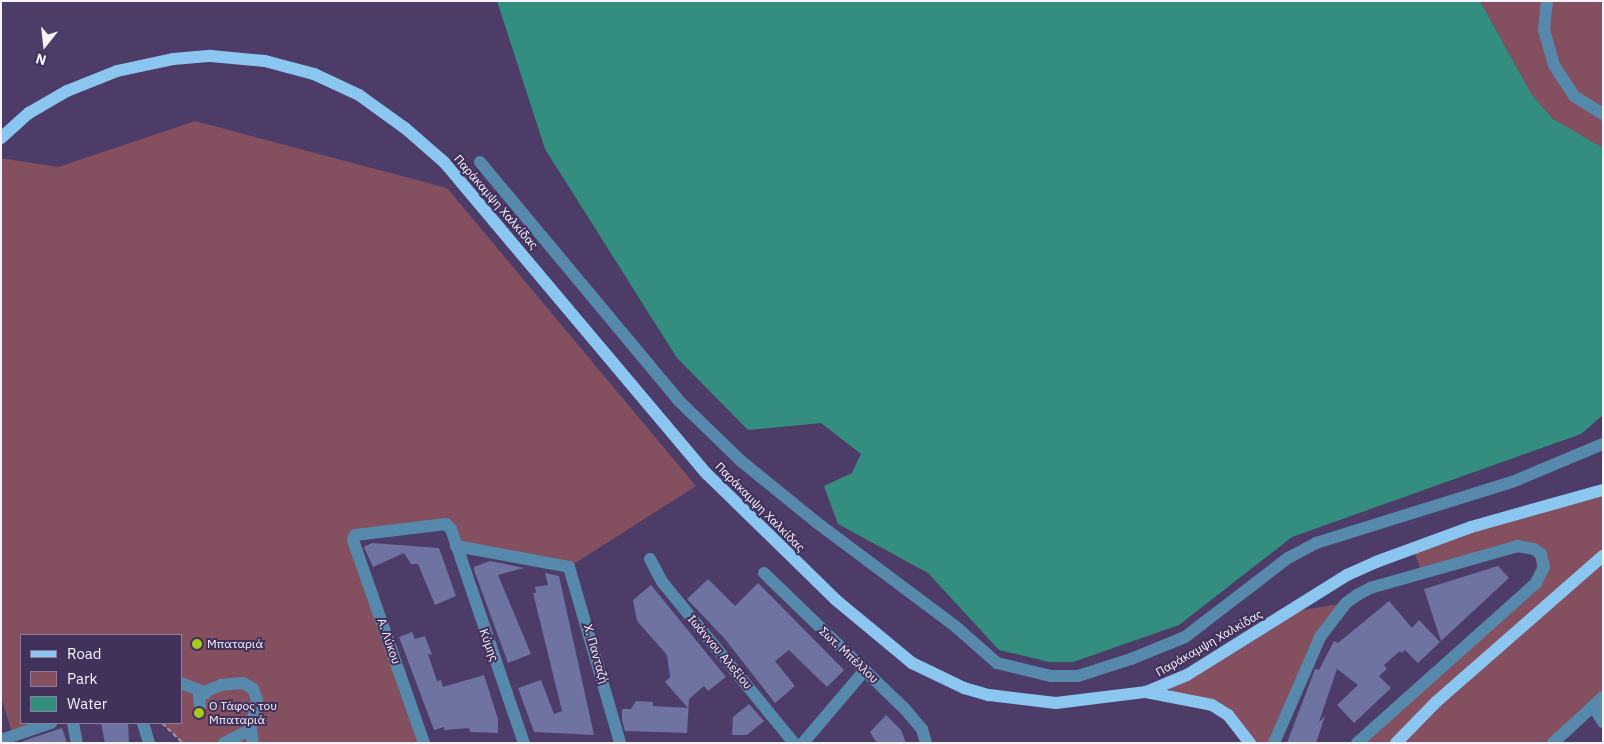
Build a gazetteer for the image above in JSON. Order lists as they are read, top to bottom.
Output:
{
  "streets": {
    "main road": ["Παράκαμψη Χαλκίδας"],
    "street": [
      "Α. Λύκου",
      "Κύμης",
      "Ιωάννου Αλεξίου",
      "Χ. Πανταζή",
      "Σωτ. Μπέλλου"
    ]
  },
  "crossings": [
    ["Α. Λύκου", "Κύμης"],
    ["Κύμης", "Χ. Πανταζή"]
  ],
  "places": ["Μπαταριά", "Ο Τάφος του Μπαταριά"],
  "legend": ["Road", "Park", "Water"],
  "north": "bottom"
}
